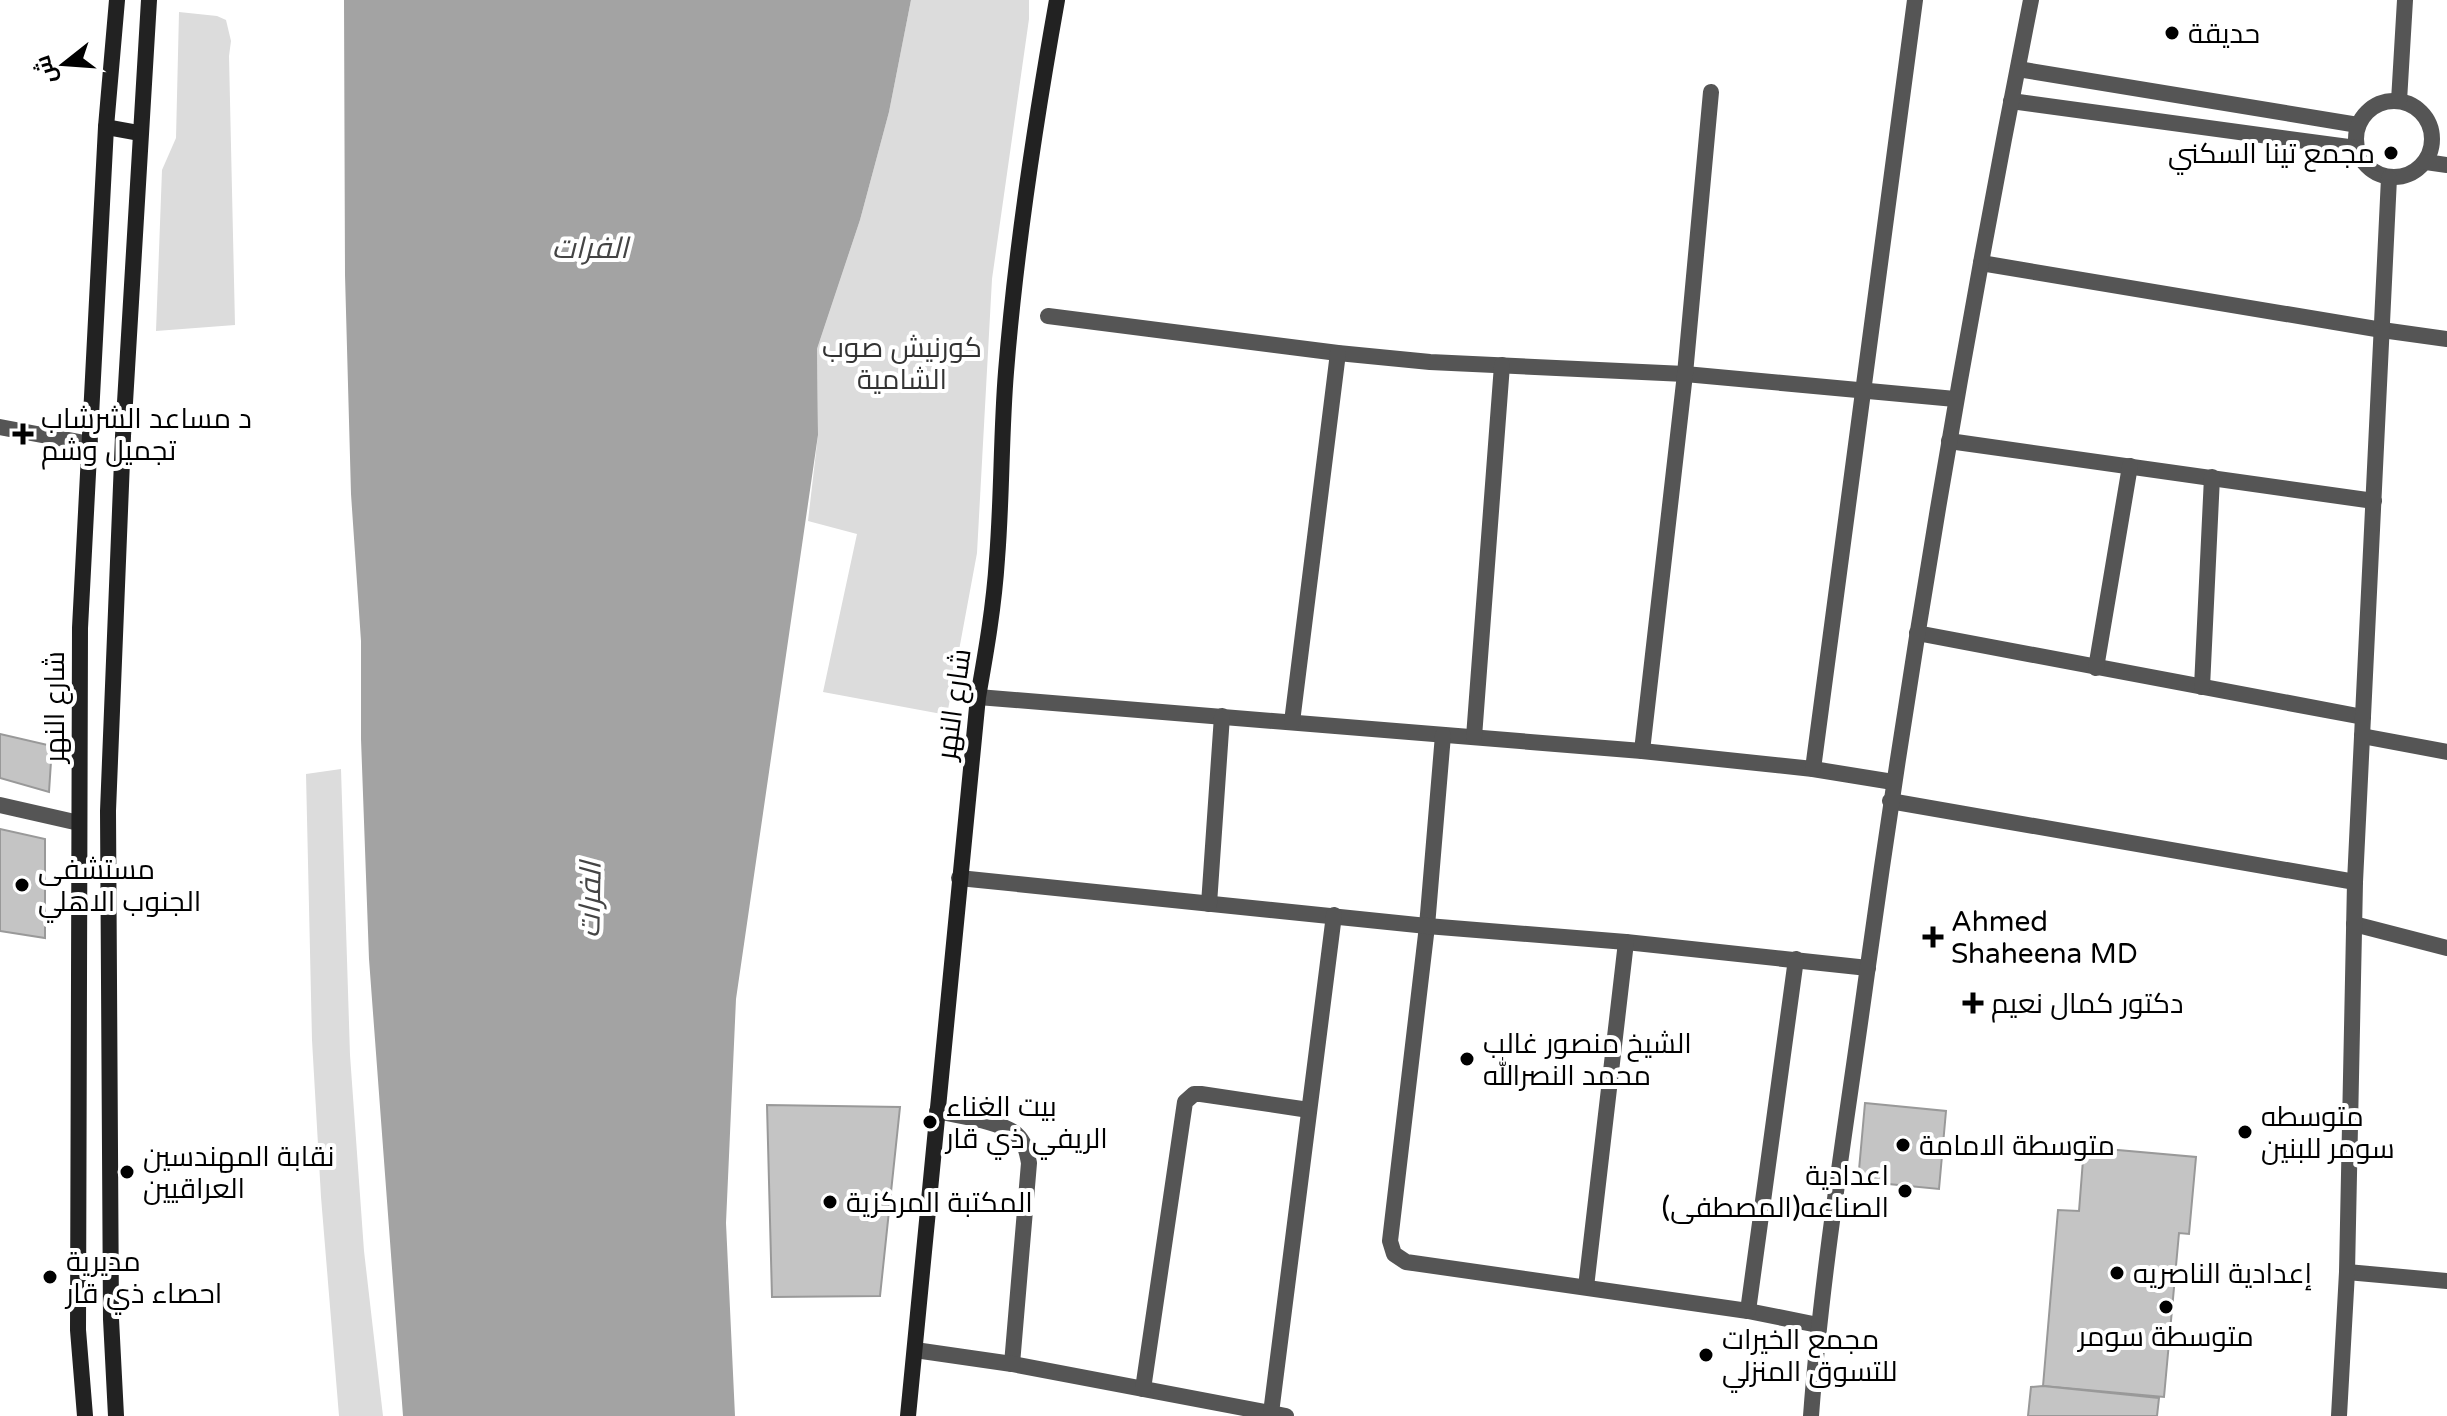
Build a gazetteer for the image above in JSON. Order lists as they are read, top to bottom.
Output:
{
  "streets": {
    "main road": ["شارع النهر"]
  },
  "water": ["الفرات"],
  "parks": ["كورنيش صوب الشامية"],
  "places": {
    "other": [
      "حديقة",
      "مجمع تينا السكني",
      "مستشفى الجنوب الاهلي",
      "الشيخ منصور غالب محمد النصرالله",
      "بيت الغناء الريفي ذي قار",
      "متوسطه سومر للبنين",
      "متوسطة الامامة",
      "نقابة المهندسين العراقيين",
      "اعدادية الصناعه(المصطفى)",
      "المكتبة المركزية",
      "إعدادية الناصريه",
      "مديرية احصاء ذي قار",
      "متوسطة سومر",
      "مجمع الخيرات للتسوق المنزلي"
    ],
    "health": ["د مساعد الشرشاب تجميل وشم", "Ahmed Shaheena MD", "دكتور كمال نعيم"]
  },
  "north": "left"
}
